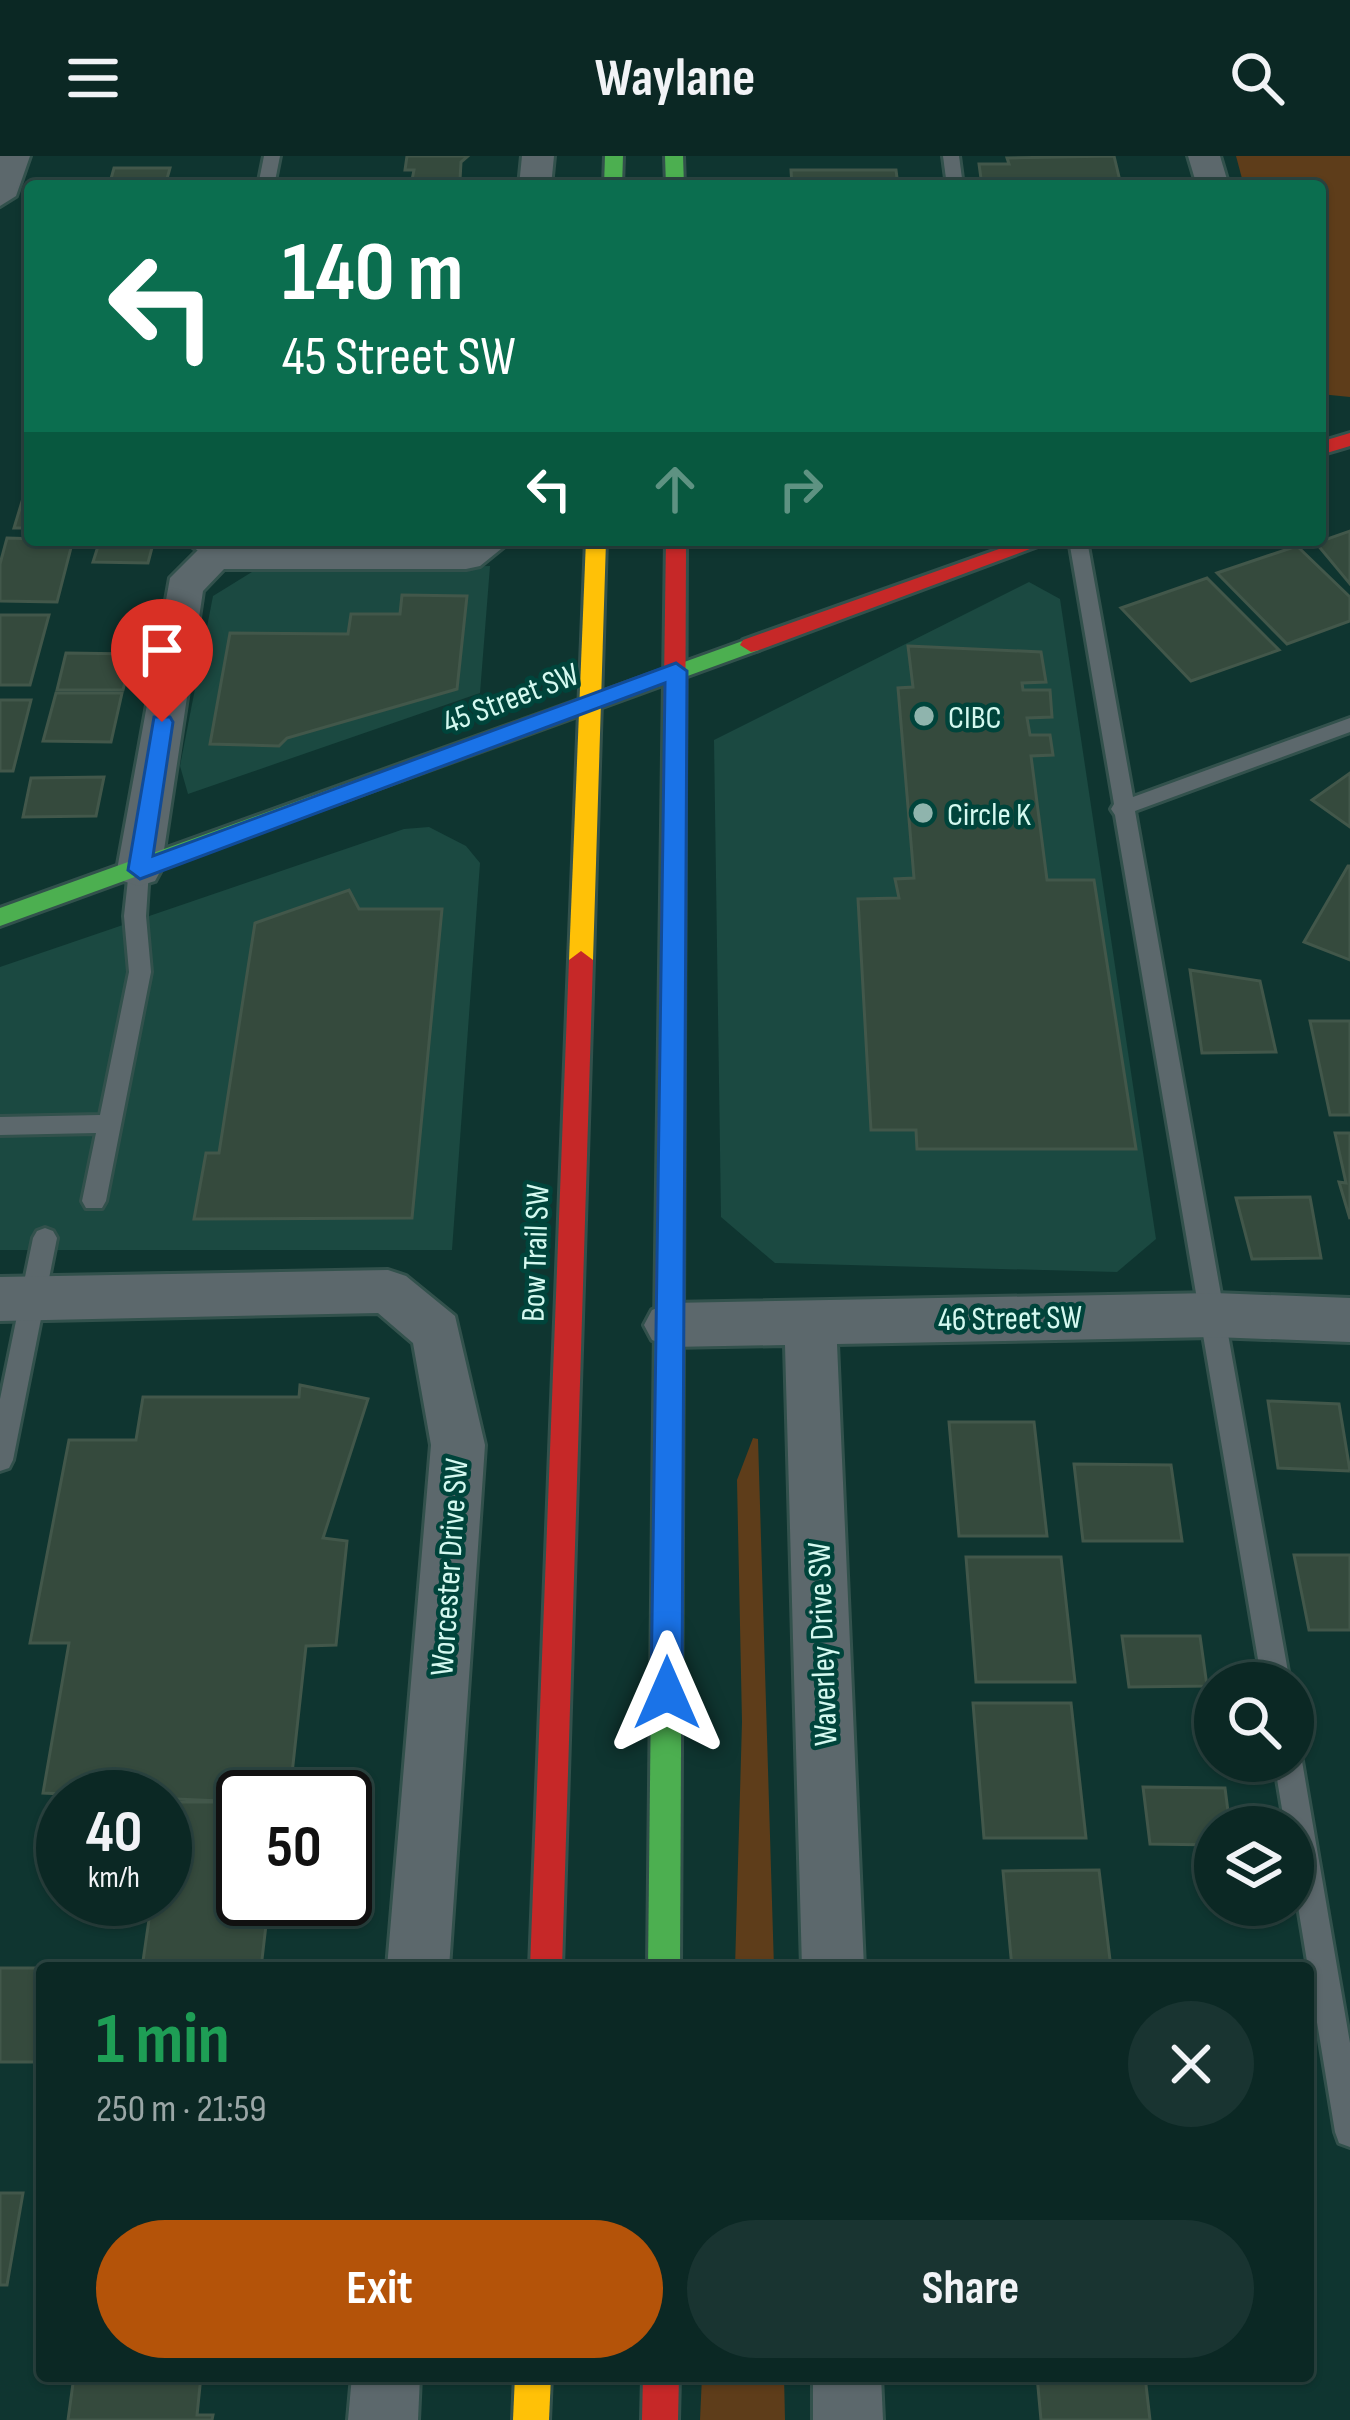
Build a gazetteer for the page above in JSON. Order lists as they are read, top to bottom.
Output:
{
  "streets": {
    "main road": ["45 Street SW", "Bow Trail SW"],
    "street": ["46 Street SW", "Worcester Drive SW", "Waverley Drive SW"]
  },
  "crossings": [
    ["45 Street SW", "Bow Trail SW"],
    ["46 Street SW", "Waverley Drive SW"]
  ],
  "places": ["CIBC", "Circle K"],
  "page": {
    "header": "Waylane",
    "turn": ["140 m", "45 Street SW"],
    "speed": "40 km/h",
    "limit": "50",
    "heading": ["1 min", "250 m · 21:59"],
    "buttons": ["Exit", "Share"]
  }
}
